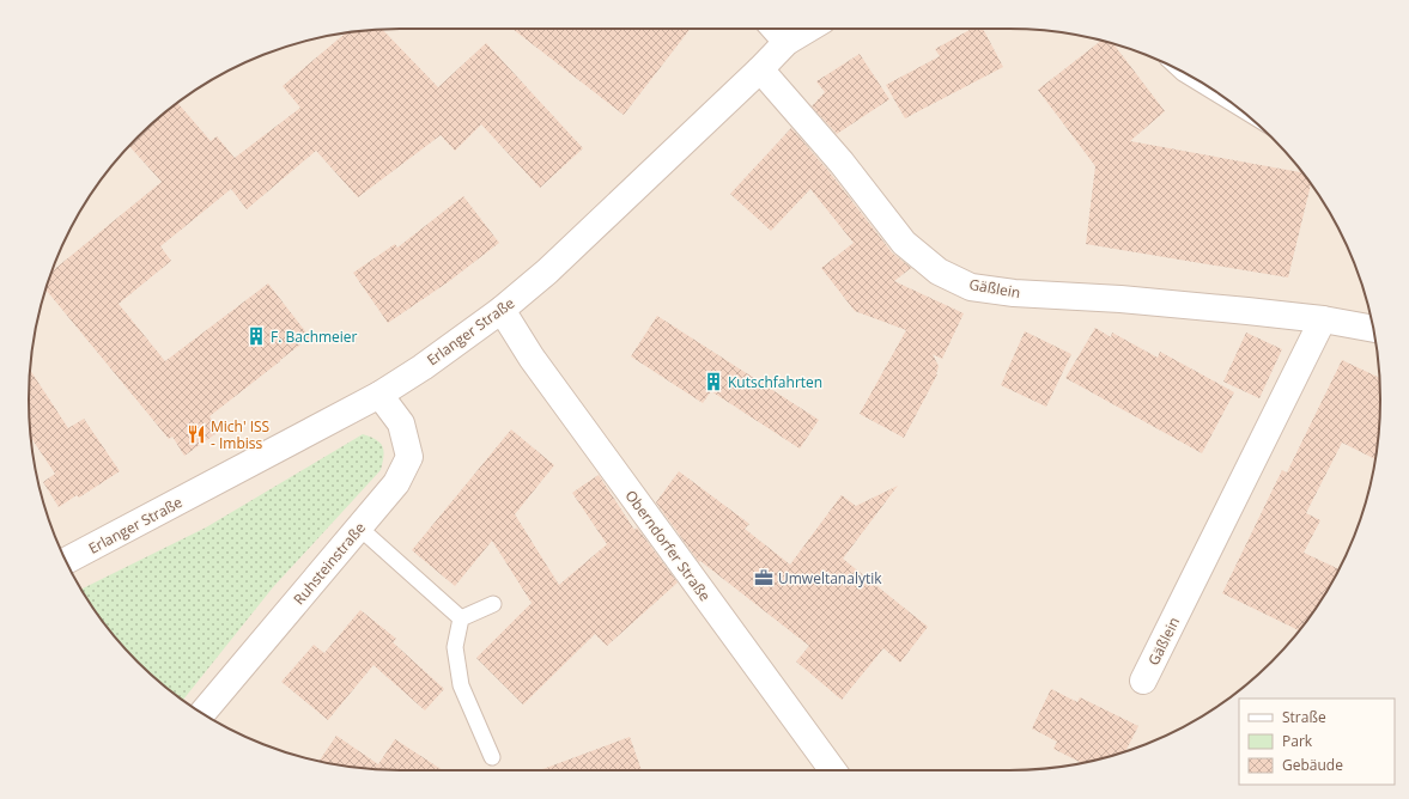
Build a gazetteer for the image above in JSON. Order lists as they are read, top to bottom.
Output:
{
  "streets": {
    "street": [
      "Gäßlein",
      "Erlanger Straße",
      "Oberndorfer Straße",
      "Ruhsteinstraße"
    ]
  },
  "crossings": [
    ["Gäßlein", "Erlanger Straße"],
    ["Erlanger Straße", "Oberndorfer Straße"],
    ["Erlanger Straße", "Ruhsteinstraße"]
  ],
  "places": {
    "building": ["F. Bachmeier", "Kutschfahrten"],
    "restaurant": ["Mich' ISS - Imbiss"],
    "office": ["Umweltanalytik"]
  },
  "legend": ["Straße", "Park", "Gebäude"]
}
